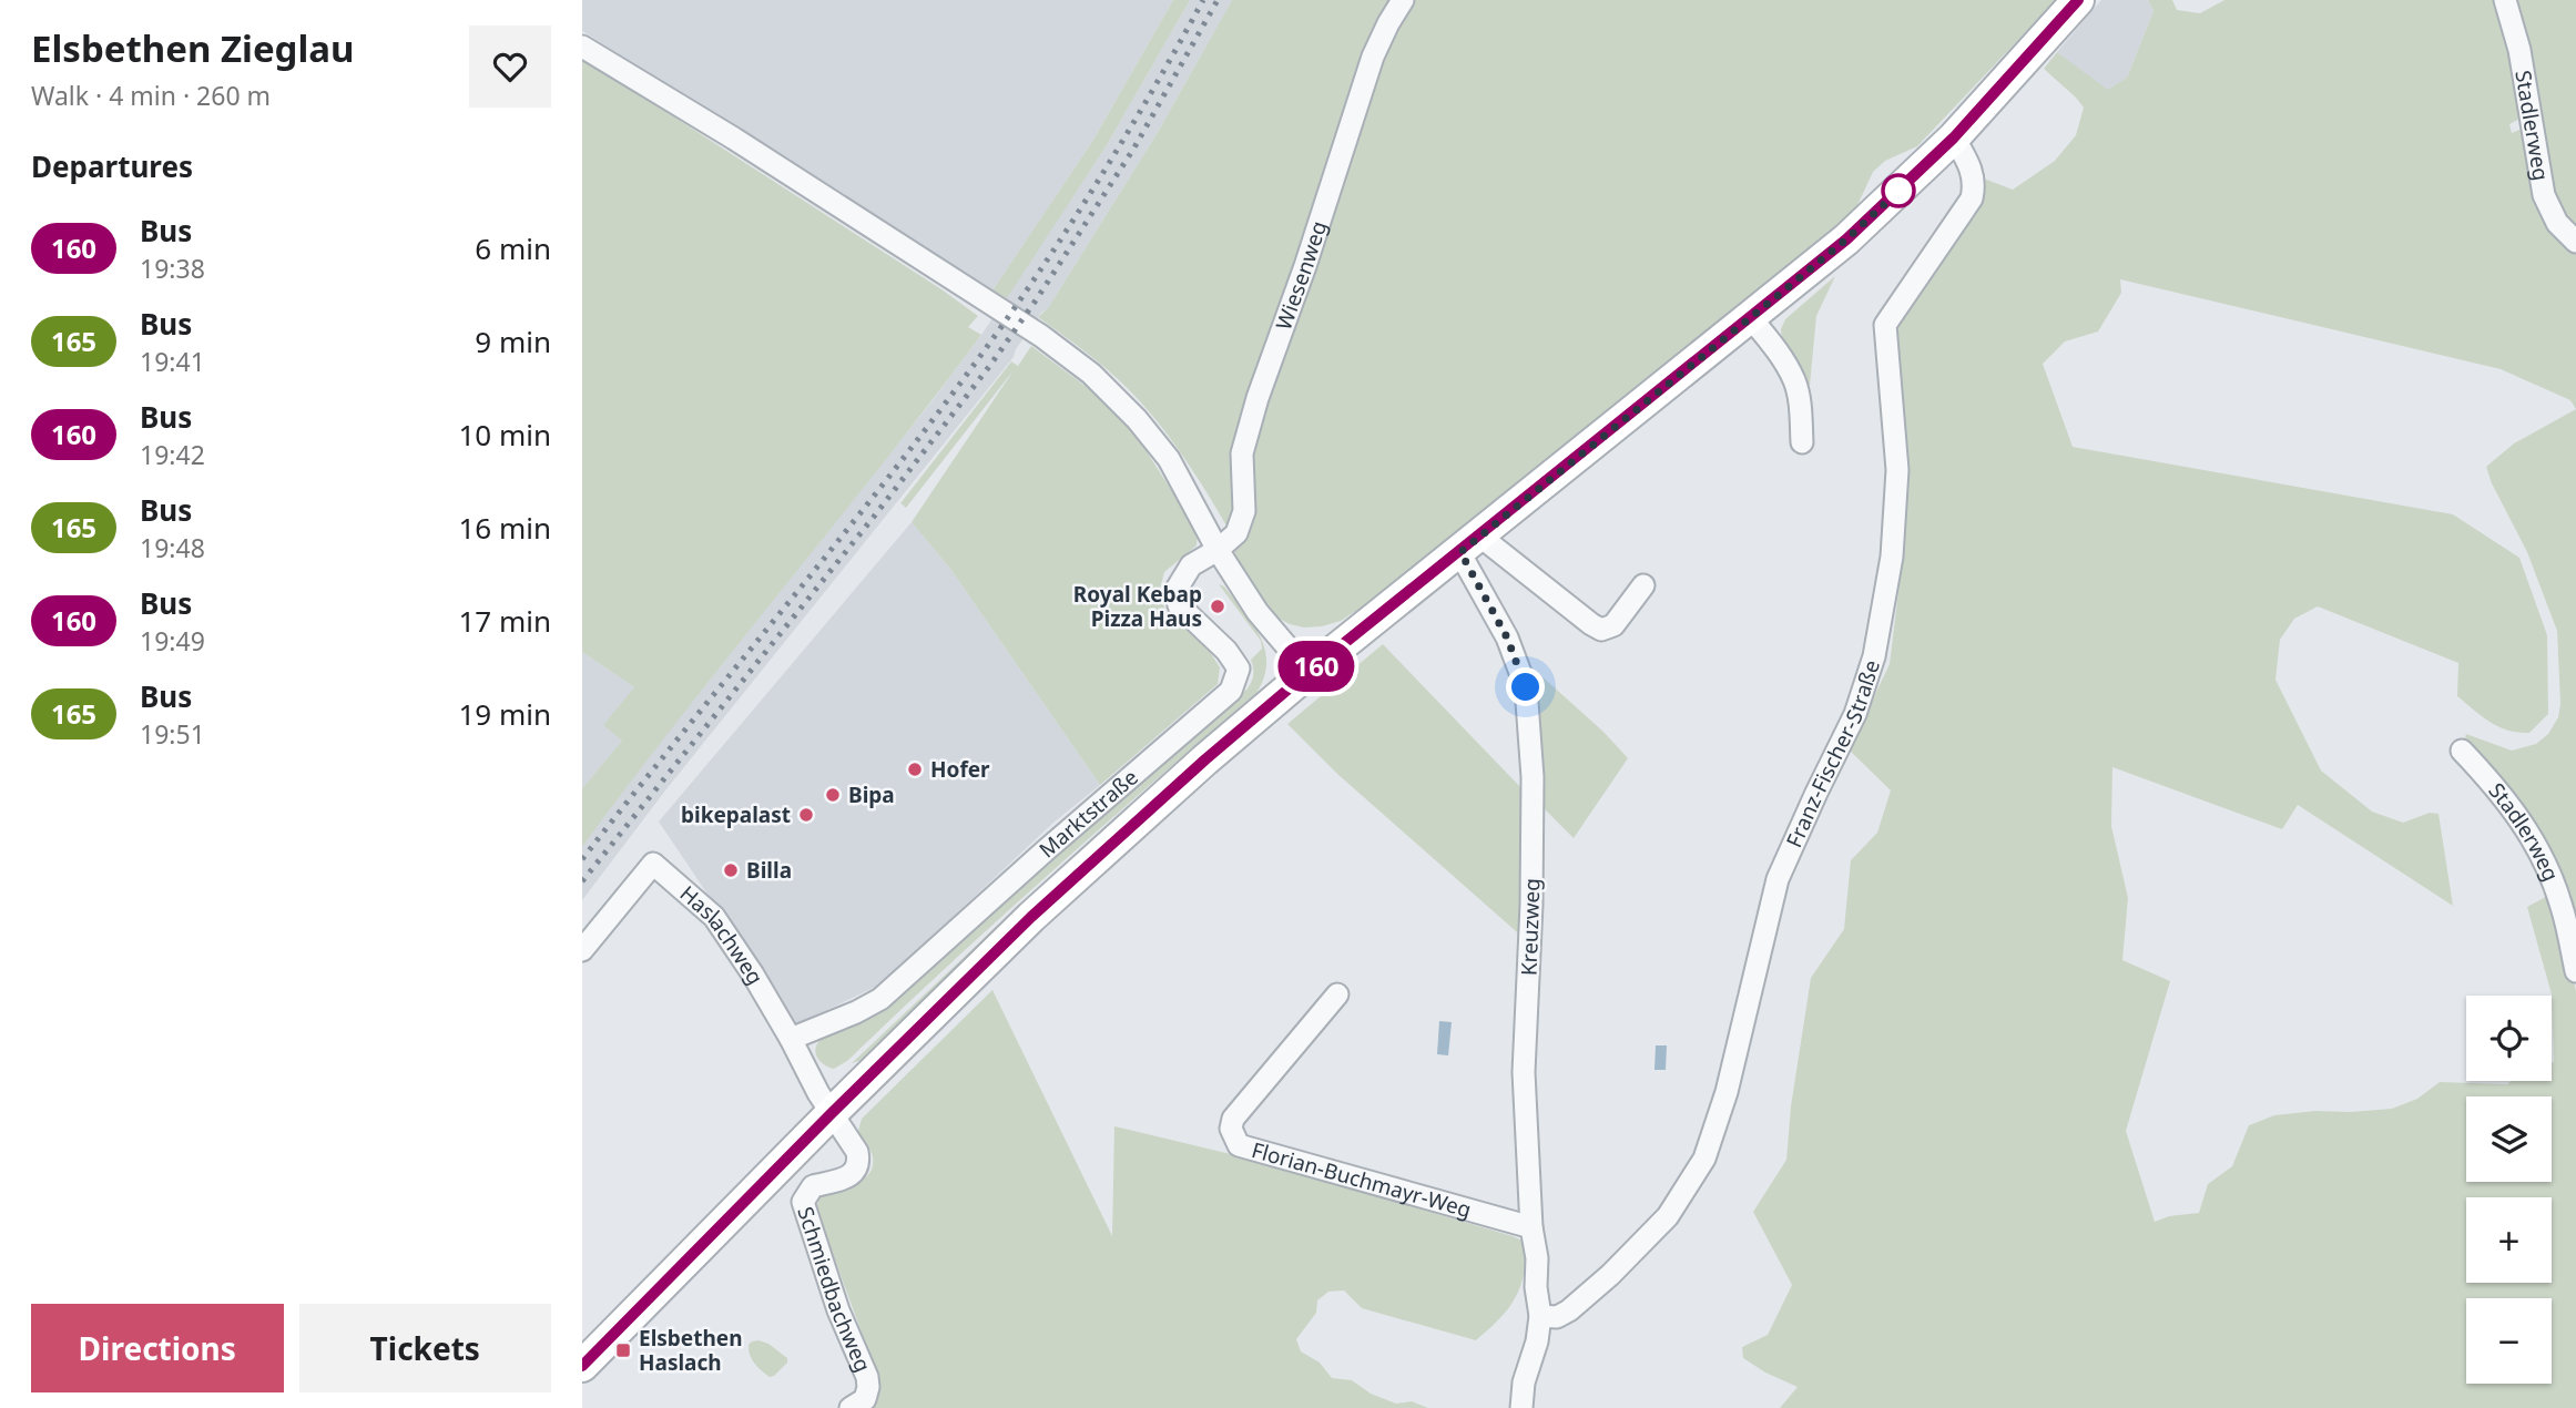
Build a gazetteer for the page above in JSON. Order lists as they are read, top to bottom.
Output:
{
  "streets": {
    "street": [
      "Stadlerweg",
      "Wiesenweg",
      "Franz-Fischer-Straße",
      "Marktstraße",
      "Kreuzweg",
      "Haslachweg",
      "Florian-Buchmayr-Weg",
      "Schmiedbachweg"
    ]
  },
  "crossings": [
    ["Wiesenweg", "Marktstraße"],
    ["Franz-Fischer-Straße", "Kreuzweg"],
    ["Marktstraße", "Haslachweg"],
    ["Kreuzweg", "Florian-Buchmayr-Weg"],
    ["Haslachweg", "Schmiedbachweg"]
  ],
  "places": {
    "other": [
      "Royal Kebap Pizza Haus",
      "Hofer",
      "Bipa",
      "bikepalast",
      "Billa"
    ],
    "transit": ["Elsbethen Haslach"]
  },
  "lines": ["bus line 160"],
  "page": {
    "heading": [
      ["Elsbethen Zieglau", "Walk · 4 min · 260 m"],
      "Departures"
    ],
    "on_map": "160",
    "list": [
      {
        "mark": "160",
        "name": "Bus",
        "note": "19:38",
        "value": "6 min"
      },
      {
        "mark": "165",
        "name": "Bus",
        "note": "19:41",
        "value": "9 min"
      },
      {
        "mark": "160",
        "name": "Bus",
        "note": "19:42",
        "value": "10 min"
      },
      {
        "mark": "165",
        "name": "Bus",
        "note": "19:48",
        "value": "16 min"
      },
      {
        "mark": "160",
        "name": "Bus",
        "note": "19:49",
        "value": "17 min"
      },
      {
        "mark": "165",
        "name": "Bus",
        "note": "19:51",
        "value": "19 min"
      }
    ],
    "map_buttons": ["+", "−"],
    "buttons": ["Directions", "Tickets"]
  }
}
